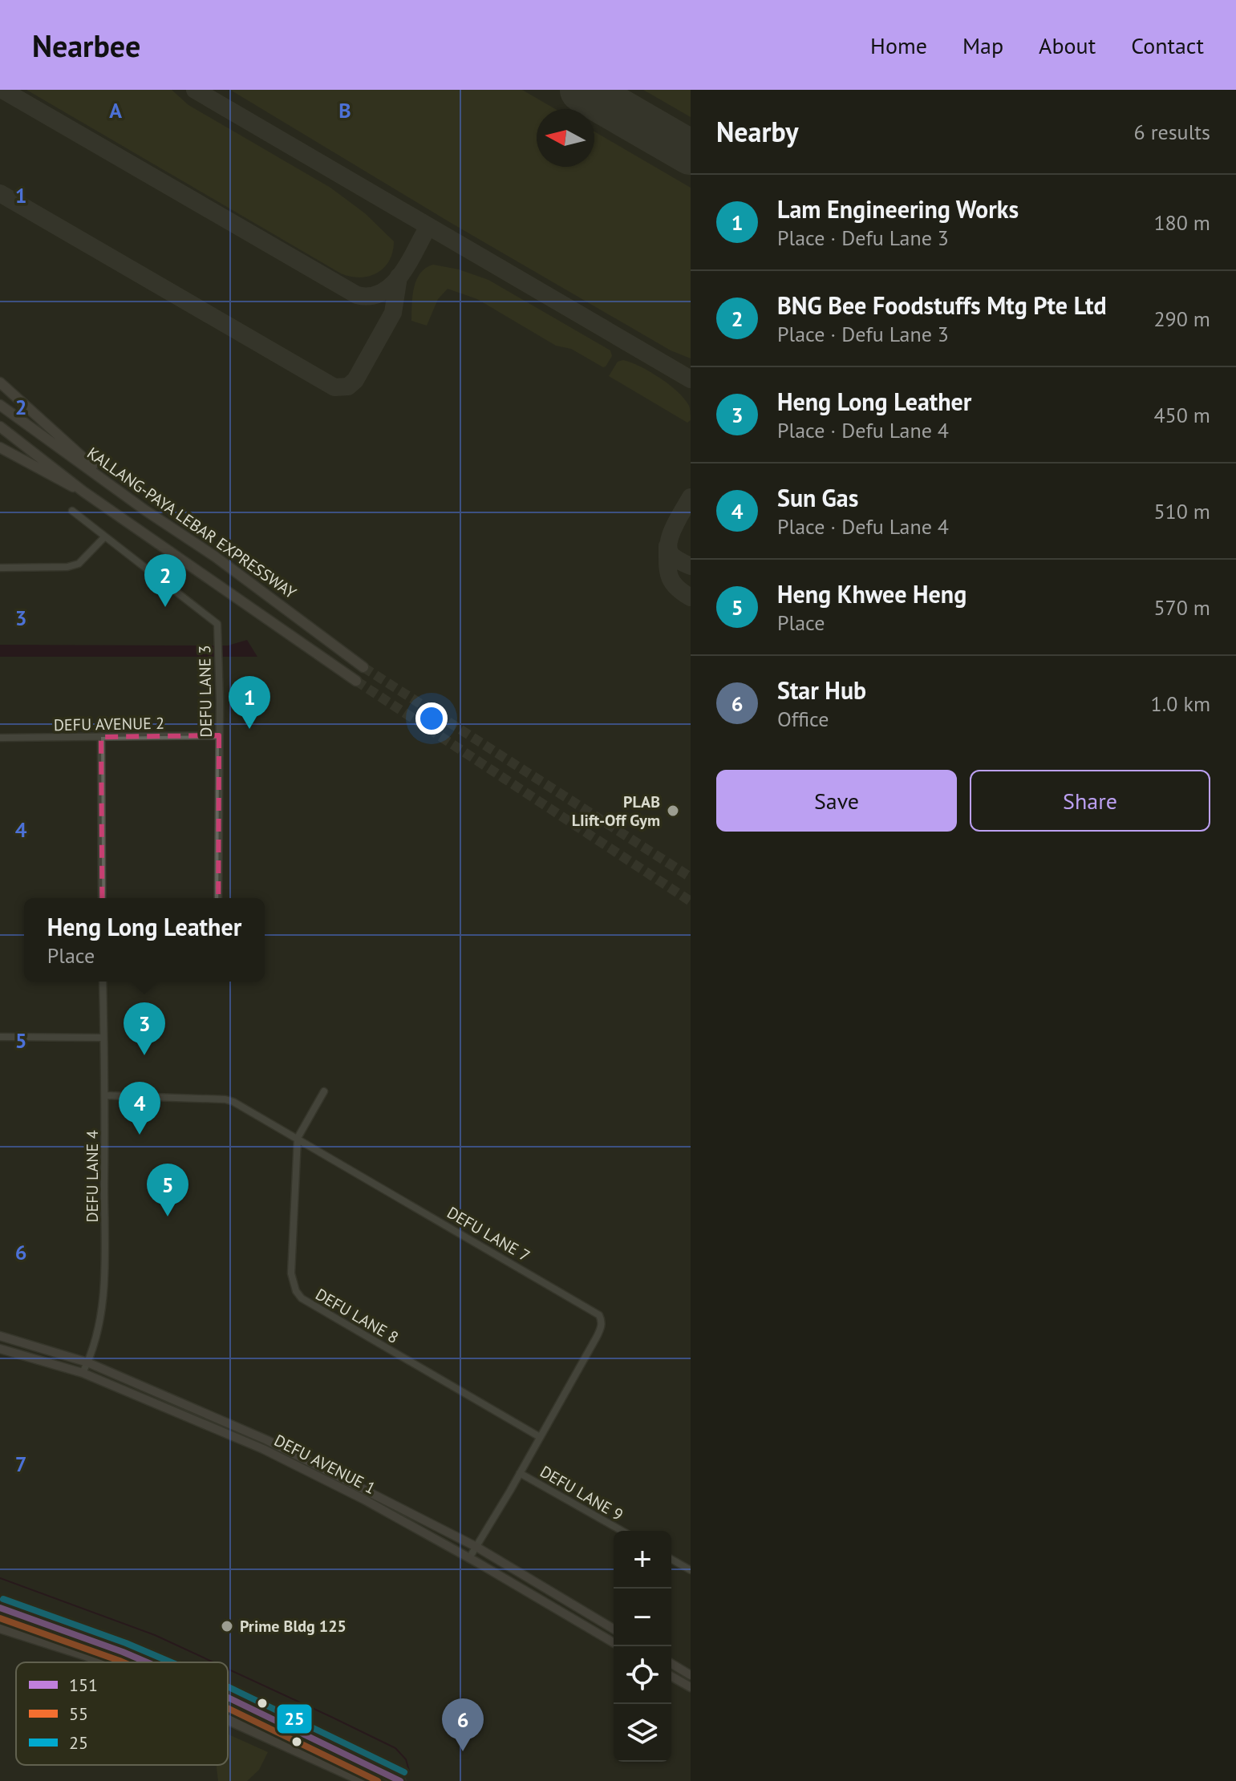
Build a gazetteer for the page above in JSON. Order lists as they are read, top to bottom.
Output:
{
  "streets": {
    "highway": ["KALLANG-PAYA LEBAR EXPRESSWAY"],
    "main road": ["DEFU AVENUE 1"],
    "street": [
      "DEFU LANE 3",
      "DEFU AVENUE 2",
      "DEFU LANE 4",
      "DEFU LANE 7",
      "DEFU LANE 8",
      "DEFU LANE 9"
    ]
  },
  "crossings": [
    ["DEFU LANE 3", "DEFU AVENUE 2"],
    ["DEFU LANE 4", "DEFU LANE 7"],
    ["DEFU LANE 4", "DEFU AVENUE 1"],
    ["DEFU LANE 7", "DEFU LANE 8"],
    ["DEFU LANE 7", "DEFU AVENUE 1"],
    ["DEFU LANE 7", "DEFU LANE 9"]
  ],
  "places": ["PLAB LIift-Off Gym", "Prime Bldg 125"],
  "lines": ["transit line 25", "transit line 151", "transit line 55"],
  "legend": ["151", "55", "25"],
  "north": "left",
  "page": {
    "header": "Nearbee",
    "nav": [
      "Home",
      "Map",
      "About",
      "Contact"
    ],
    "heading": ["Nearby", "6 results"],
    "list": [
      {
        "mark": "1",
        "name": "Lam Engineering Works",
        "note": "Place · Defu Lane 3",
        "value": "180 m"
      },
      {
        "mark": "2",
        "name": "BNG Bee Foodstuffs Mtg Pte Ltd",
        "note": "Place · Defu Lane 3",
        "value": "290 m"
      },
      {
        "mark": "3",
        "name": "Heng Long Leather",
        "note": "Place · Defu Lane 4",
        "value": "450 m"
      },
      {
        "mark": "4",
        "name": "Sun Gas",
        "note": "Place · Defu Lane 4",
        "value": "510 m"
      },
      {
        "mark": "5",
        "name": "Heng Khwee Heng",
        "note": "Place",
        "value": "570 m"
      },
      {
        "mark": "6",
        "name": "Star Hub",
        "note": "Office",
        "value": "1.0 km"
      }
    ],
    "pins": [
      "2",
      "1",
      "3",
      "4",
      "5",
      "6"
    ],
    "buttons": ["Save", "Share"],
    "popup": ["Heng Long Leather", "Place"],
    "map_buttons": ["+", "−"]
  },
  "grid": {
    "columns": ["A", "B"],
    "rows": [
      "1",
      "2",
      "3",
      "4",
      "5",
      "6",
      "7"
    ]
  }
}
